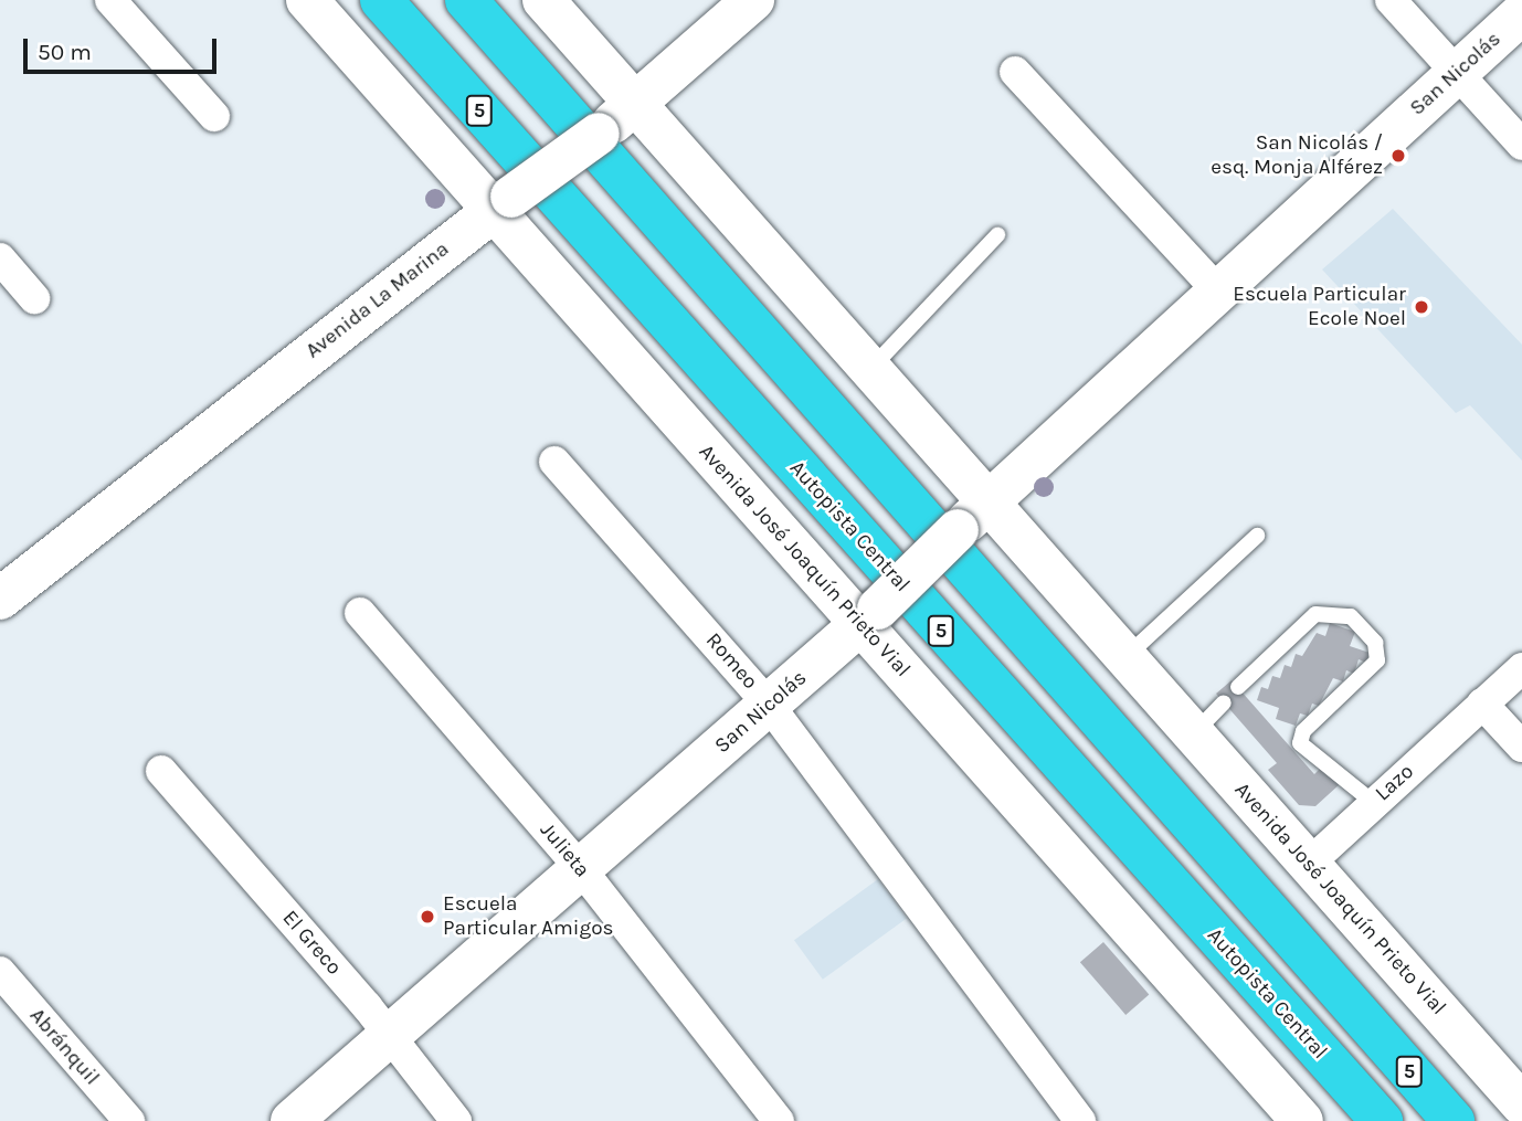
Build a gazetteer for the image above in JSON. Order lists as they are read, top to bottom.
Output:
{
  "streets": {
    "highway": ["5", "Autopista Central"],
    "main road": ["San Nicolás", "Avenida La Marina", "Avenida José Joaquín Prieto Vial"],
    "street": [
      "Romeo",
      "Lazo",
      "Julieta",
      "El Greco",
      "Abránquil"
    ]
  },
  "crossings": [
    ["San Nicolás", "Avenida José Joaquín Prieto Vial"],
    ["San Nicolás", "Romeo"],
    ["San Nicolás", "Julieta"],
    ["San Nicolás", "El Greco"],
    ["Avenida La Marina", "Avenida José Joaquín Prieto Vial"],
    ["Avenida José Joaquín Prieto Vial", "Lazo"]
  ],
  "places": ["San Nicolás / esq. Monja Alférez", "Escuela Particular Ecole Noel", "Escuela Particular Amigos"],
  "scale_bar": "50 m"
}
